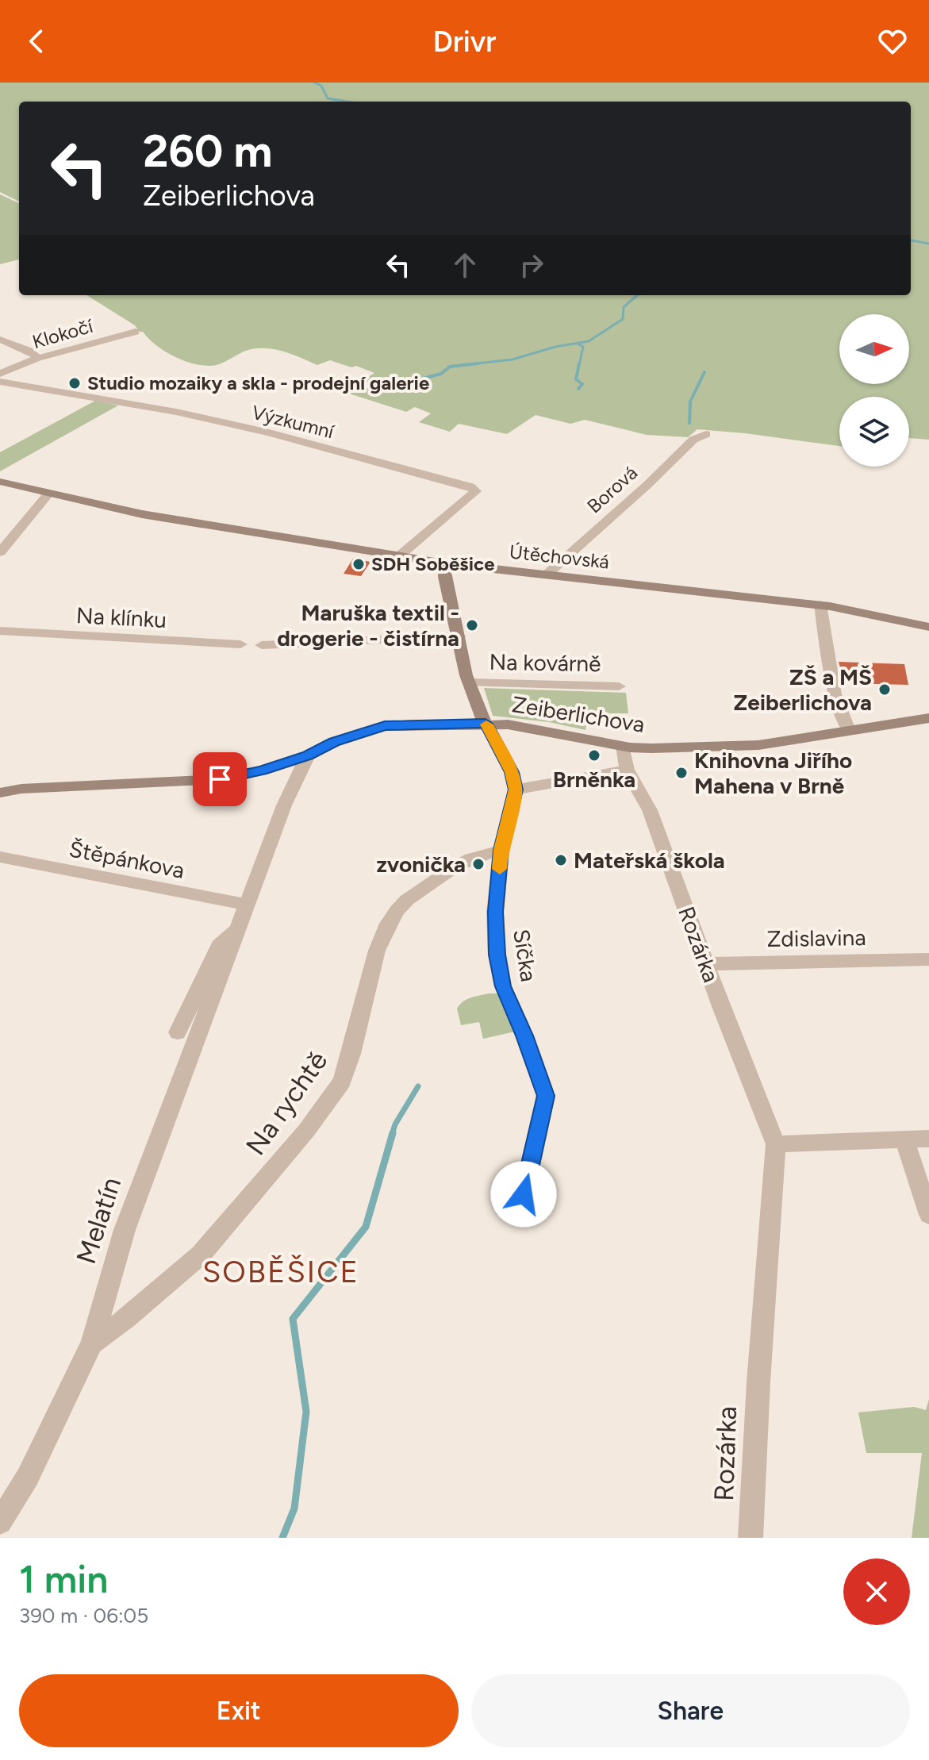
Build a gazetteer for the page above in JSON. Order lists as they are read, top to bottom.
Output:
{
  "streets": {
    "street": [
      "Klokočí",
      "Výzkumní",
      "Borová",
      "Útěchovská",
      "Na klínku",
      "Na kovárně",
      "Zeiberlichova",
      "Štěpánkova",
      "Zdislavina",
      "Rozárka",
      "Síčka",
      "Na rychtě",
      "Melatín"
    ]
  },
  "crossings": [
    ["Výzkumní", "Útěchovská"],
    ["Borová", "Útěchovská"],
    ["Útěchovská", "Na kovárně"],
    ["Na kovárně", "Zeiberlichova"],
    ["Zeiberlichova", "Rozárka"],
    ["Zeiberlichova", "Melatín"],
    ["Štěpánkova", "Melatín"],
    ["Zdislavina", "Rozárka"],
    ["Síčka", "Na rychtě"],
    ["Na rychtě", "Melatín"]
  ],
  "districts": ["SOBĚŠICE"],
  "places": [
    "Studio mozaiky a skla - prodejní galerie",
    "SDH Soběšice",
    "Maruška textil - drogerie - čistírna",
    "ZŠ a MŠ Zeiberlichova",
    "Brněnka",
    "Knihovna Jiřího Mahena v Brně",
    "Mateřská škola",
    "zvonička"
  ],
  "north": "right",
  "page": {
    "header": "Drivr",
    "turn": ["260 m", "Zeiberlichova"],
    "heading": ["1 min", "390 m · 06:05"],
    "buttons": ["Exit", "Share"]
  }
}
